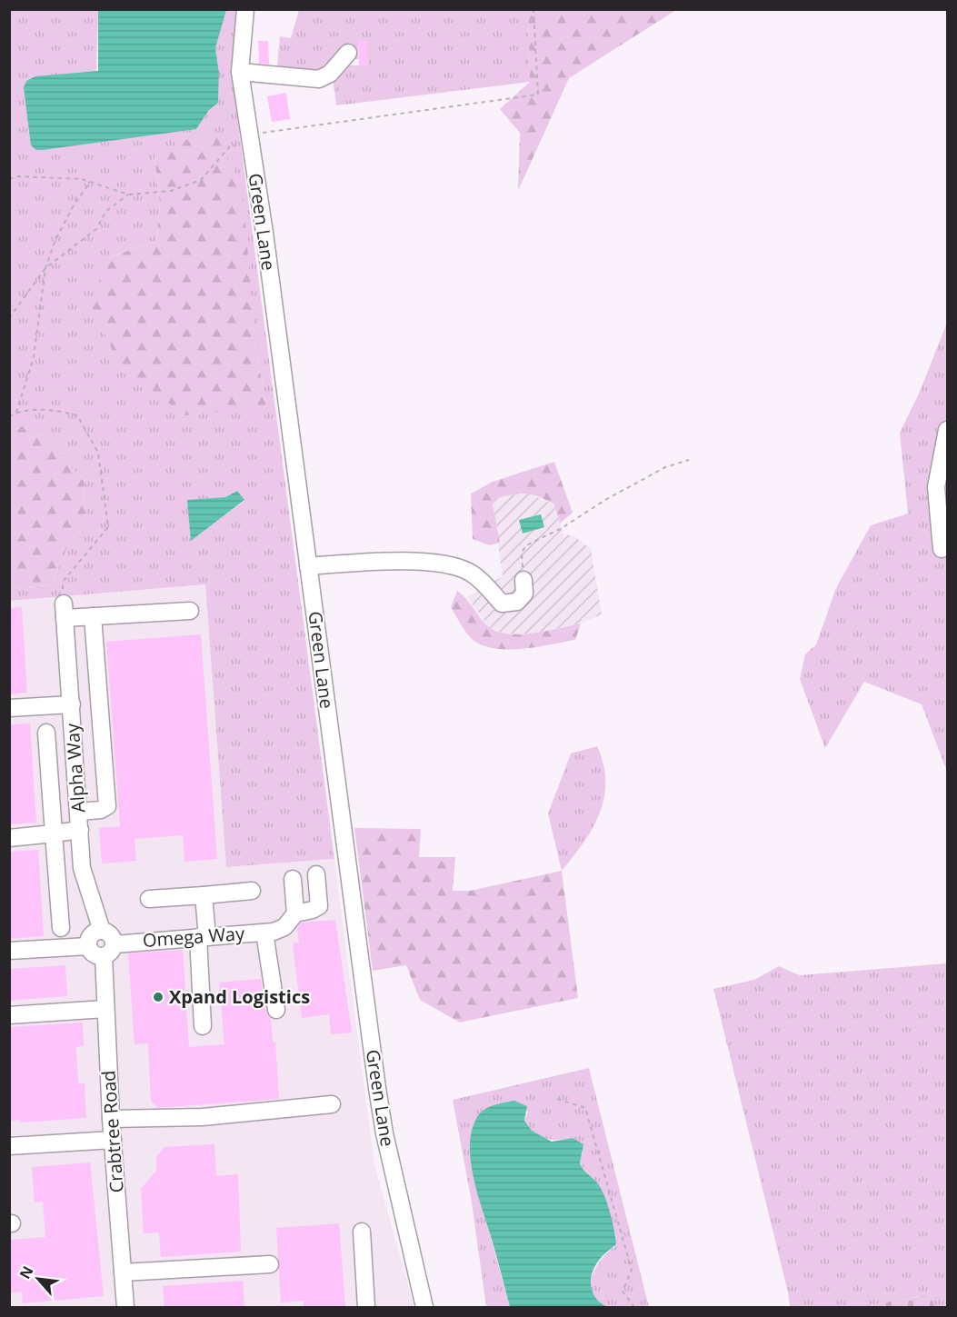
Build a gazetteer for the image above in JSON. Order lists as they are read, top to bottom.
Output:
{
  "streets": {
    "street": [
      "Green Lane",
      "Alpha Way",
      "Omega Way",
      "Crabtree Road"
    ]
  },
  "crossings": [
    ["Alpha Way", "Omega Way"],
    ["Alpha Way", "Crabtree Road"],
    ["Omega Way", "Crabtree Road"]
  ],
  "places": ["Xpand Logistics"],
  "north": "top left"
}
